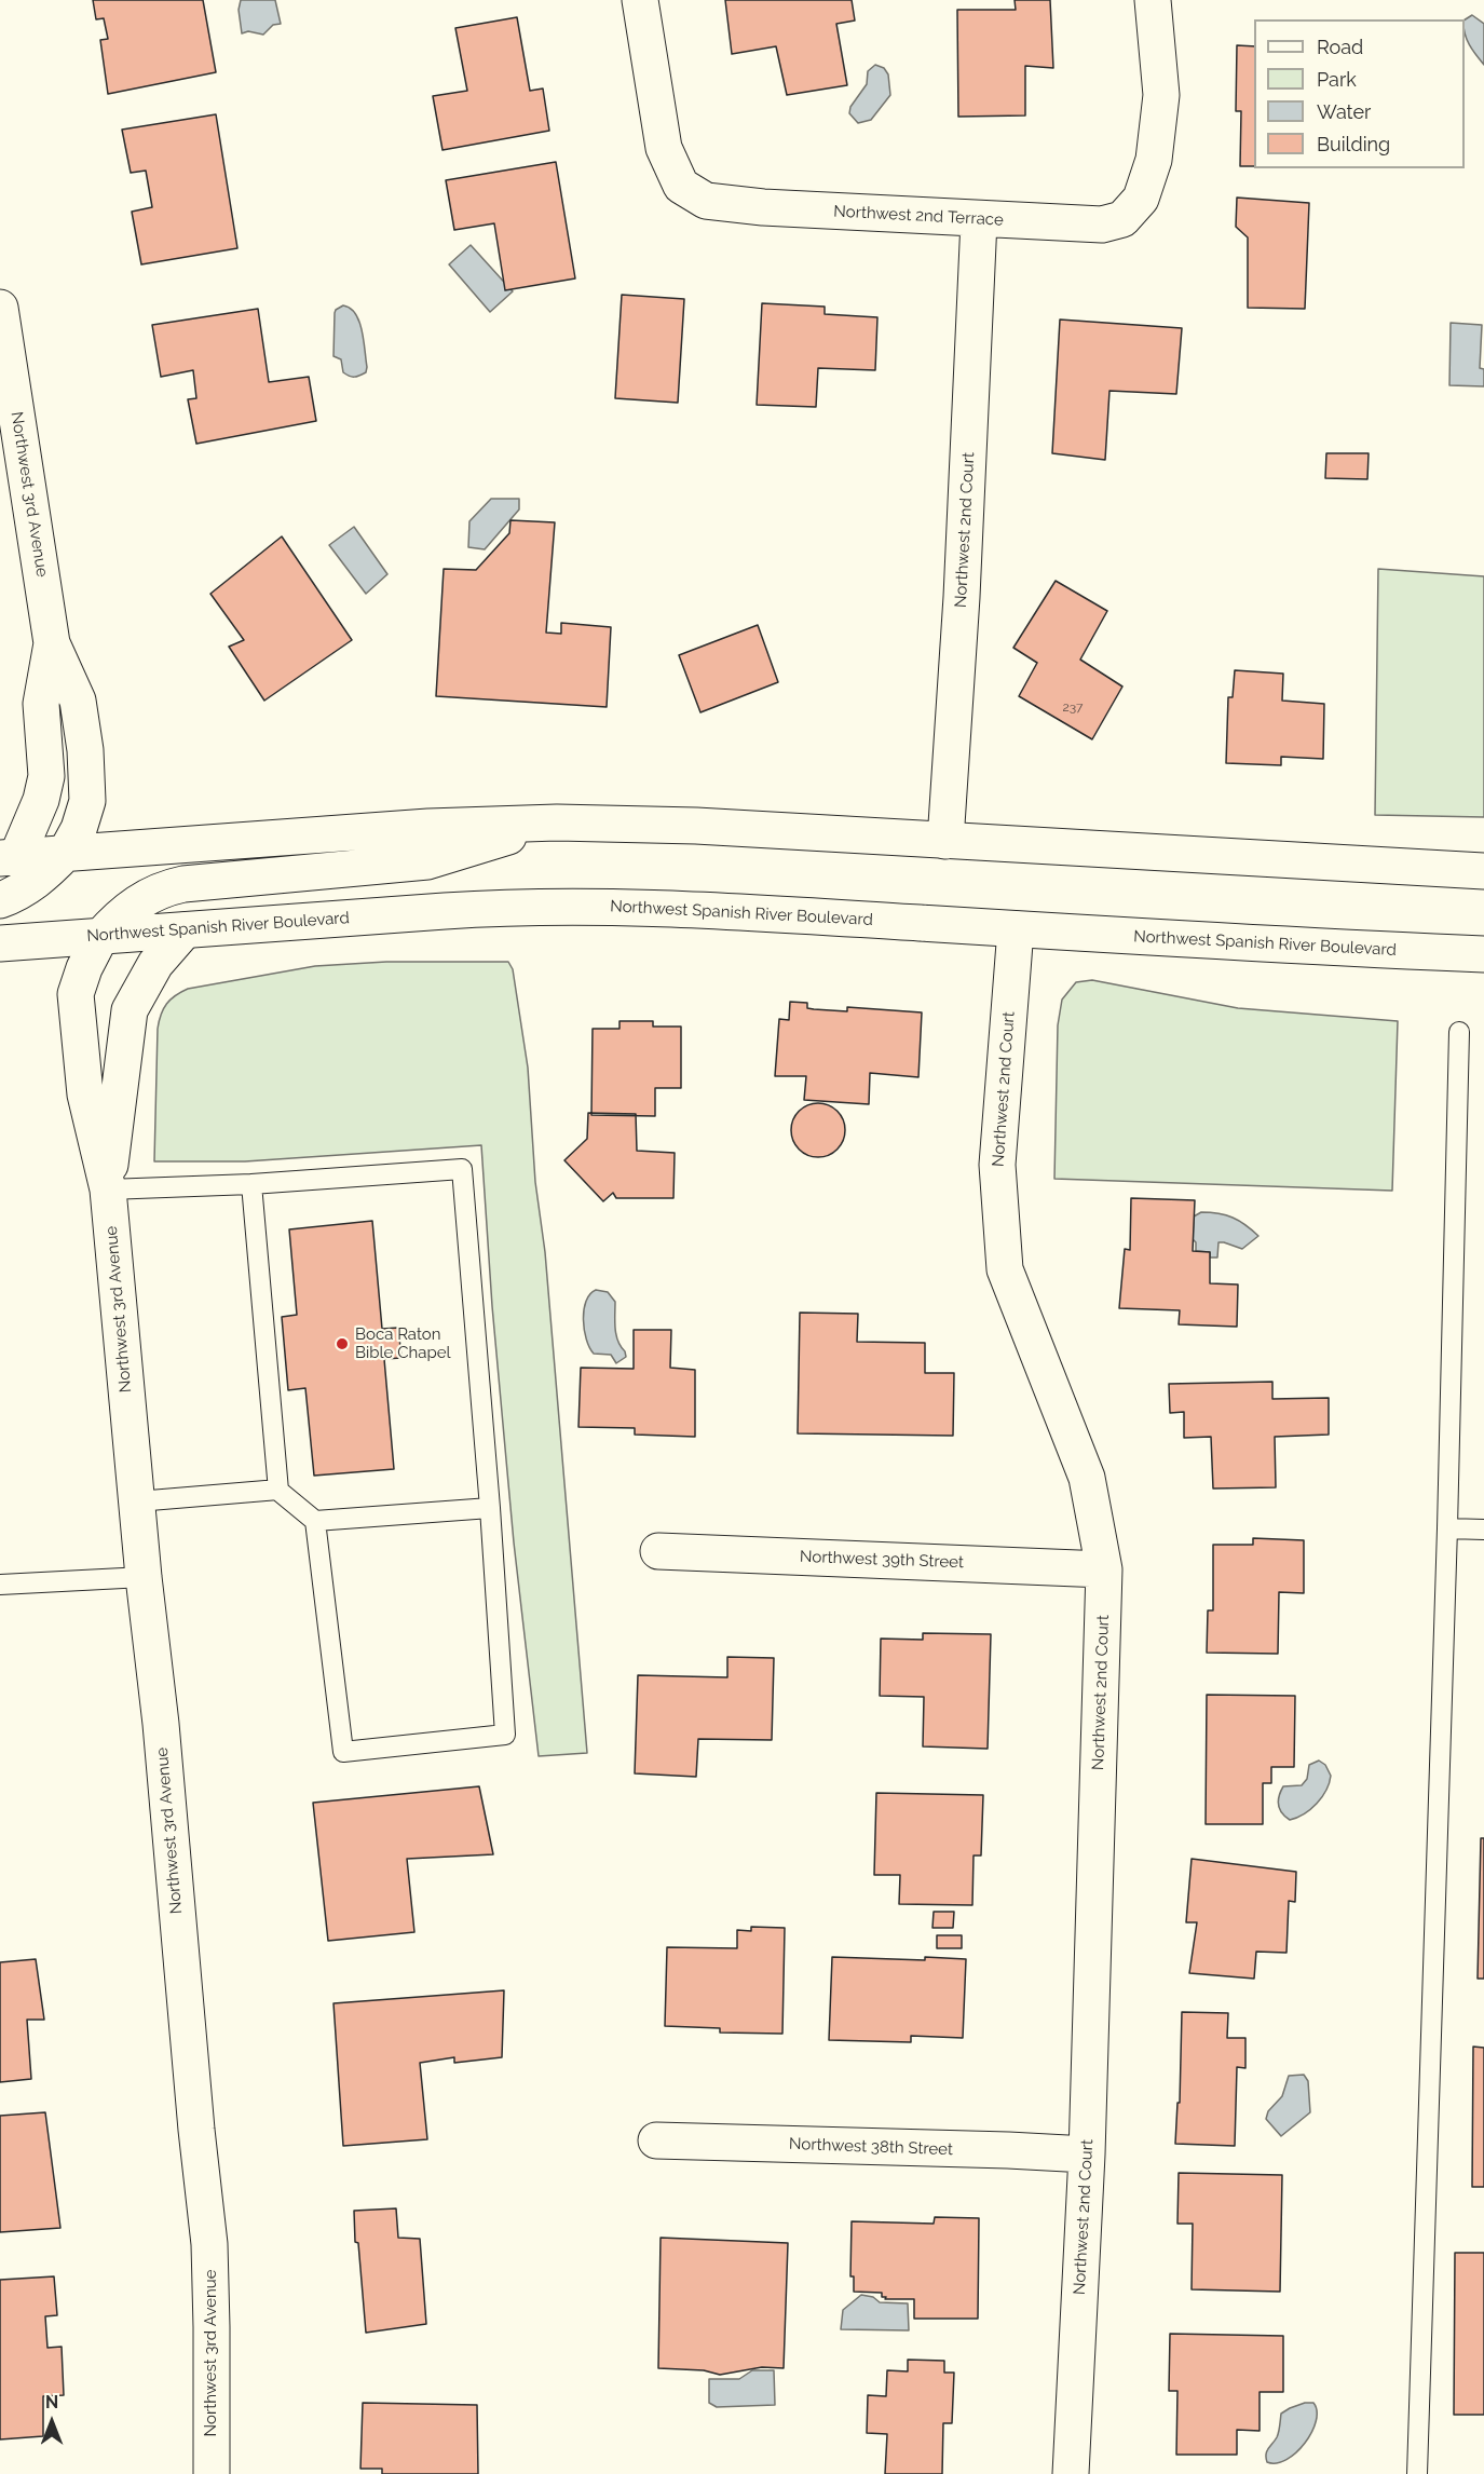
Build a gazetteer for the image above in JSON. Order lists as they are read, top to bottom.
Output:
{
  "streets": {
    "street": [
      "Northwest 2nd Terrace",
      "Northwest 3rd Avenue",
      "Northwest 2nd Court",
      "Northwest Spanish River Boulevard",
      "Northwest 39th Street",
      "Northwest 38th Street"
    ]
  },
  "crossings": [
    ["Northwest 2nd Terrace", "Northwest 2nd Court"],
    ["Northwest 3rd Avenue", "Northwest Spanish River Boulevard"],
    ["Northwest 2nd Court", "Northwest Spanish River Boulevard"],
    ["Northwest 2nd Court", "Northwest 39th Street"],
    ["Northwest 2nd Court", "Northwest 38th Street"]
  ],
  "places": ["Boca Raton Bible Chapel"],
  "house_numbers": ["237"],
  "legend": [
    "Road",
    "Park",
    "Water",
    "Building"
  ],
  "north": "top"
}
